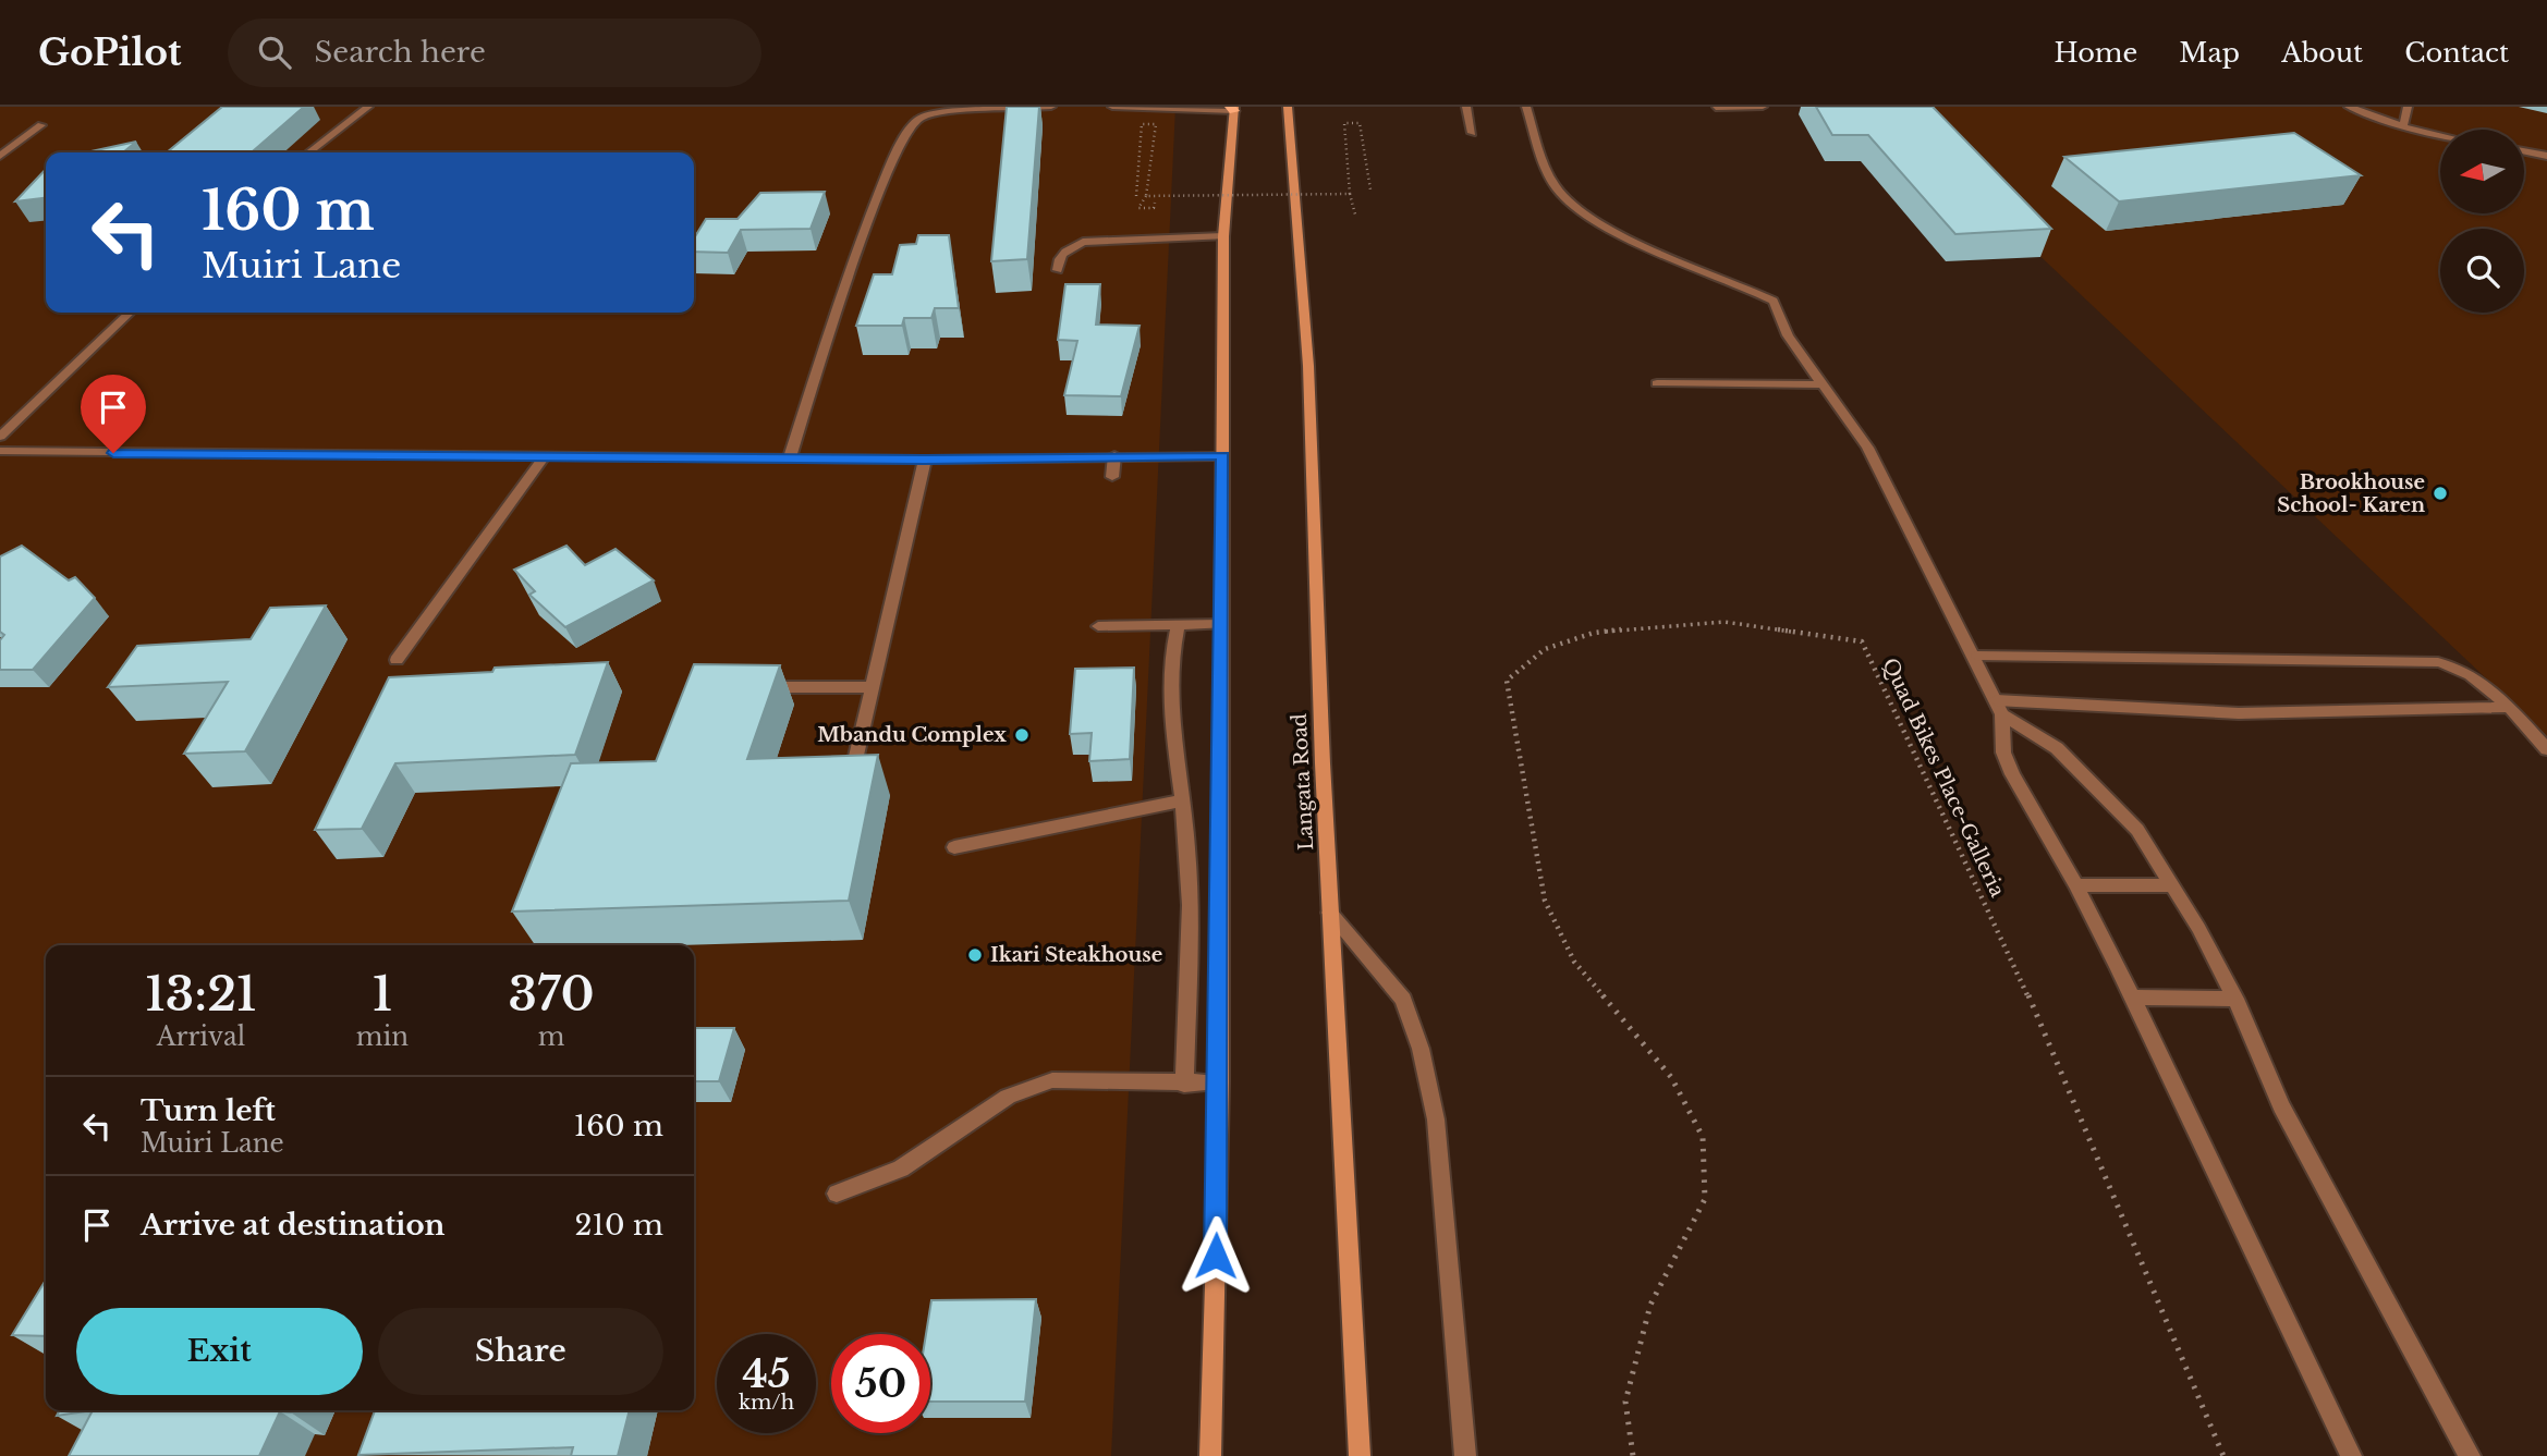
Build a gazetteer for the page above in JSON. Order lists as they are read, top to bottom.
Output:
{
  "streets": {
    "main road": ["Langata Road"],
    "path": ["Quad Bikes Place-Galleria"]
  },
  "places": ["Brookhouse School- Karen", "Mbandu Complex", "Ikari Steakhouse"],
  "north": "left",
  "page": {
    "header": "GoPilot",
    "search": "Search here",
    "nav": [
      "Home",
      "Map",
      "About",
      "Contact"
    ],
    "turn": ["160 m", "Muiri Lane"],
    "eta": [
      "13:21",
      "Arrival",
      "1",
      "min",
      "370",
      "m"
    ],
    "list": [
      {
        "name": "Turn left",
        "note": "Muiri Lane",
        "value": "160 m"
      },
      {
        "name": "Arrive at destination",
        "value": "210 m"
      }
    ],
    "buttons": ["Exit", "Share"],
    "speed": "45 km/h",
    "limit": "50"
  }
}
